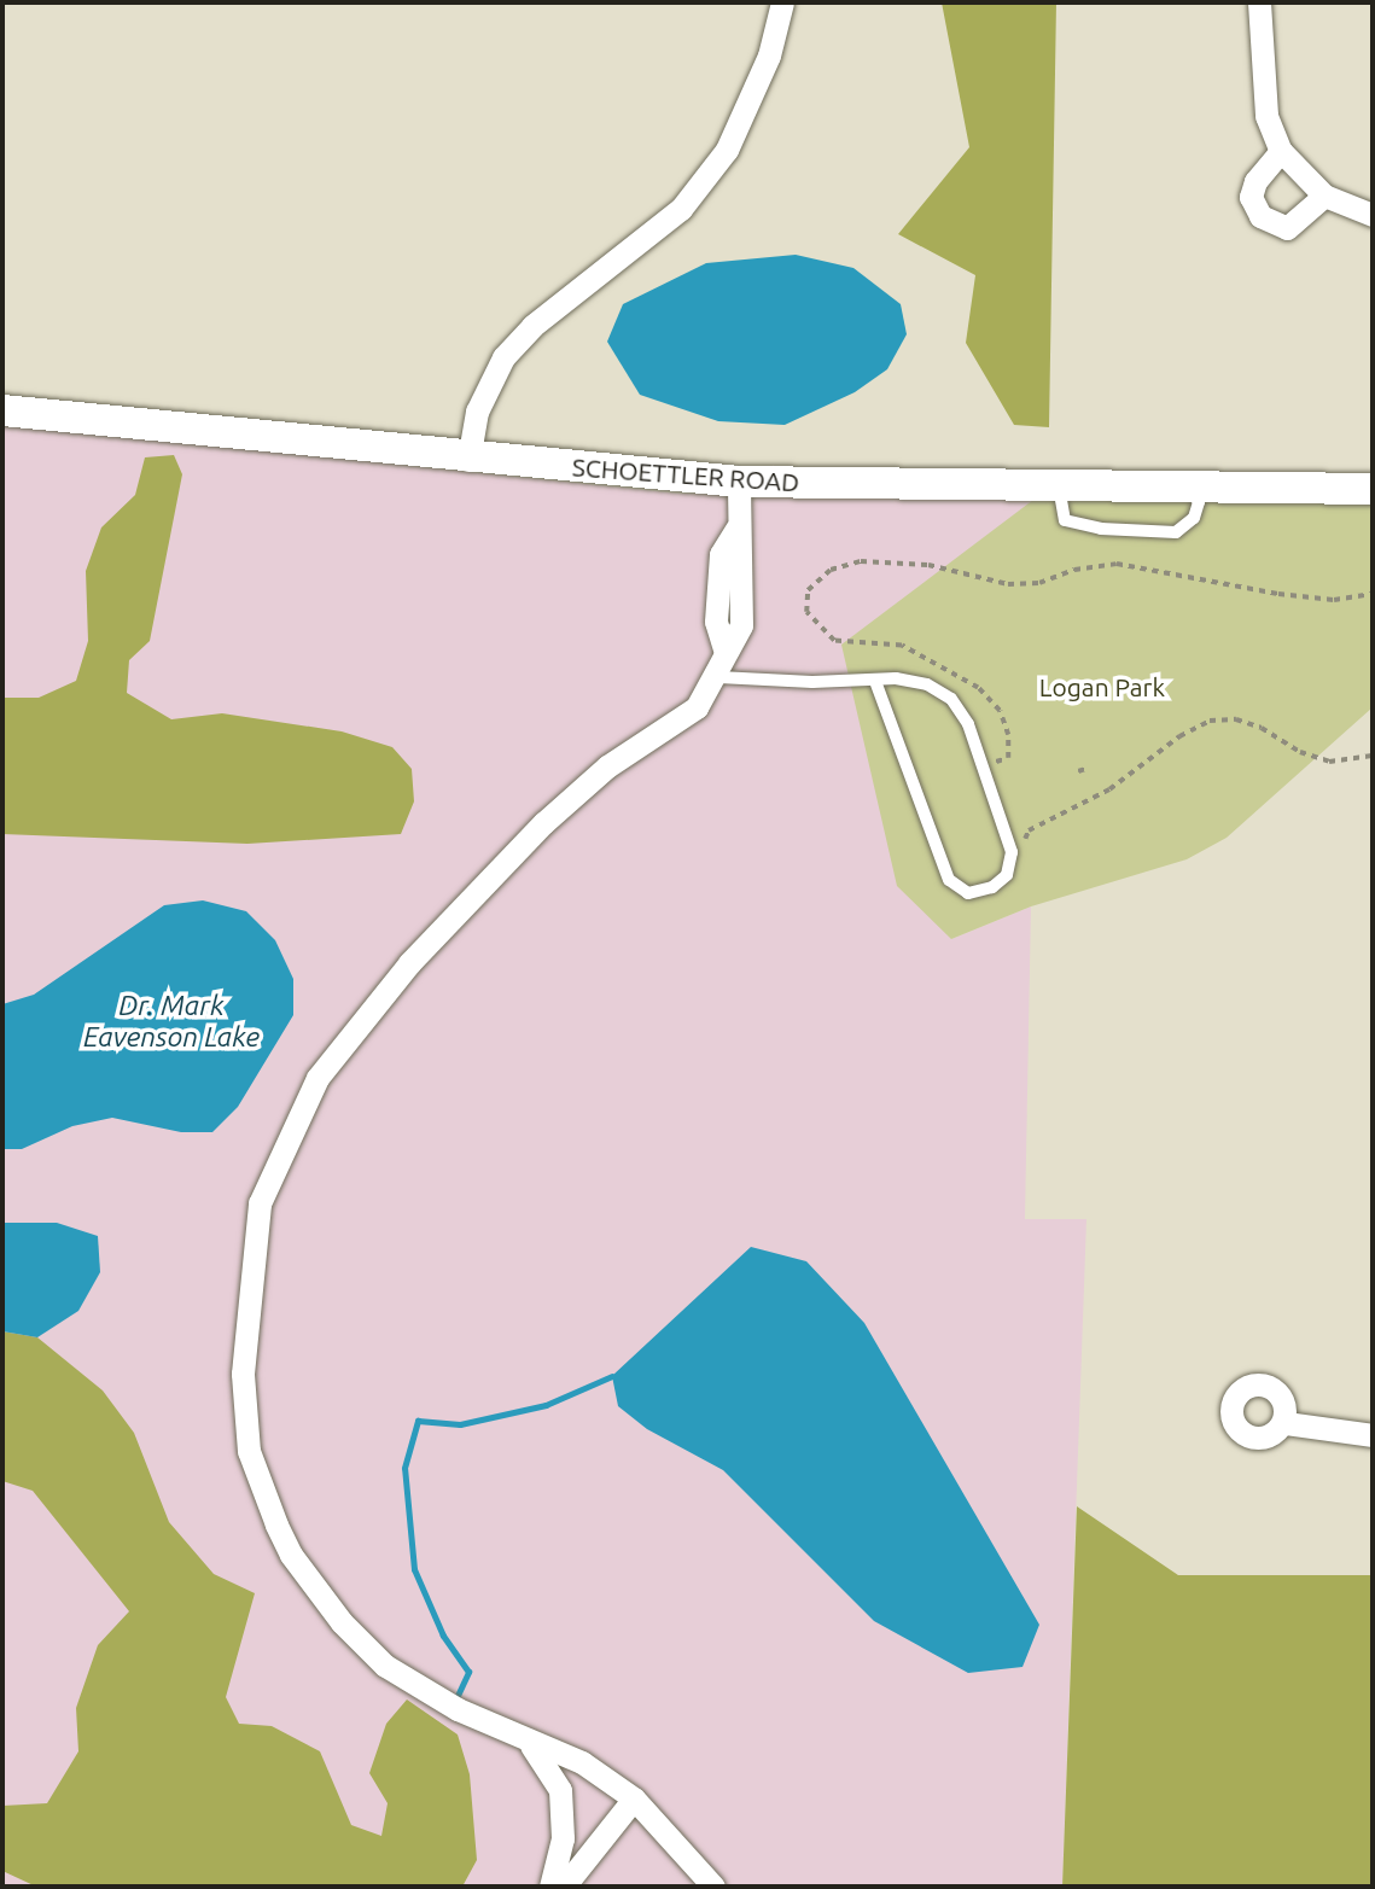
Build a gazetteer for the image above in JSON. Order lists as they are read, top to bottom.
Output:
{
  "streets": {
    "street": ["SCHOETTLER ROAD"]
  },
  "water": ["Dr. Mark Eavenson Lake"],
  "parks": ["Logan Park"]
}
